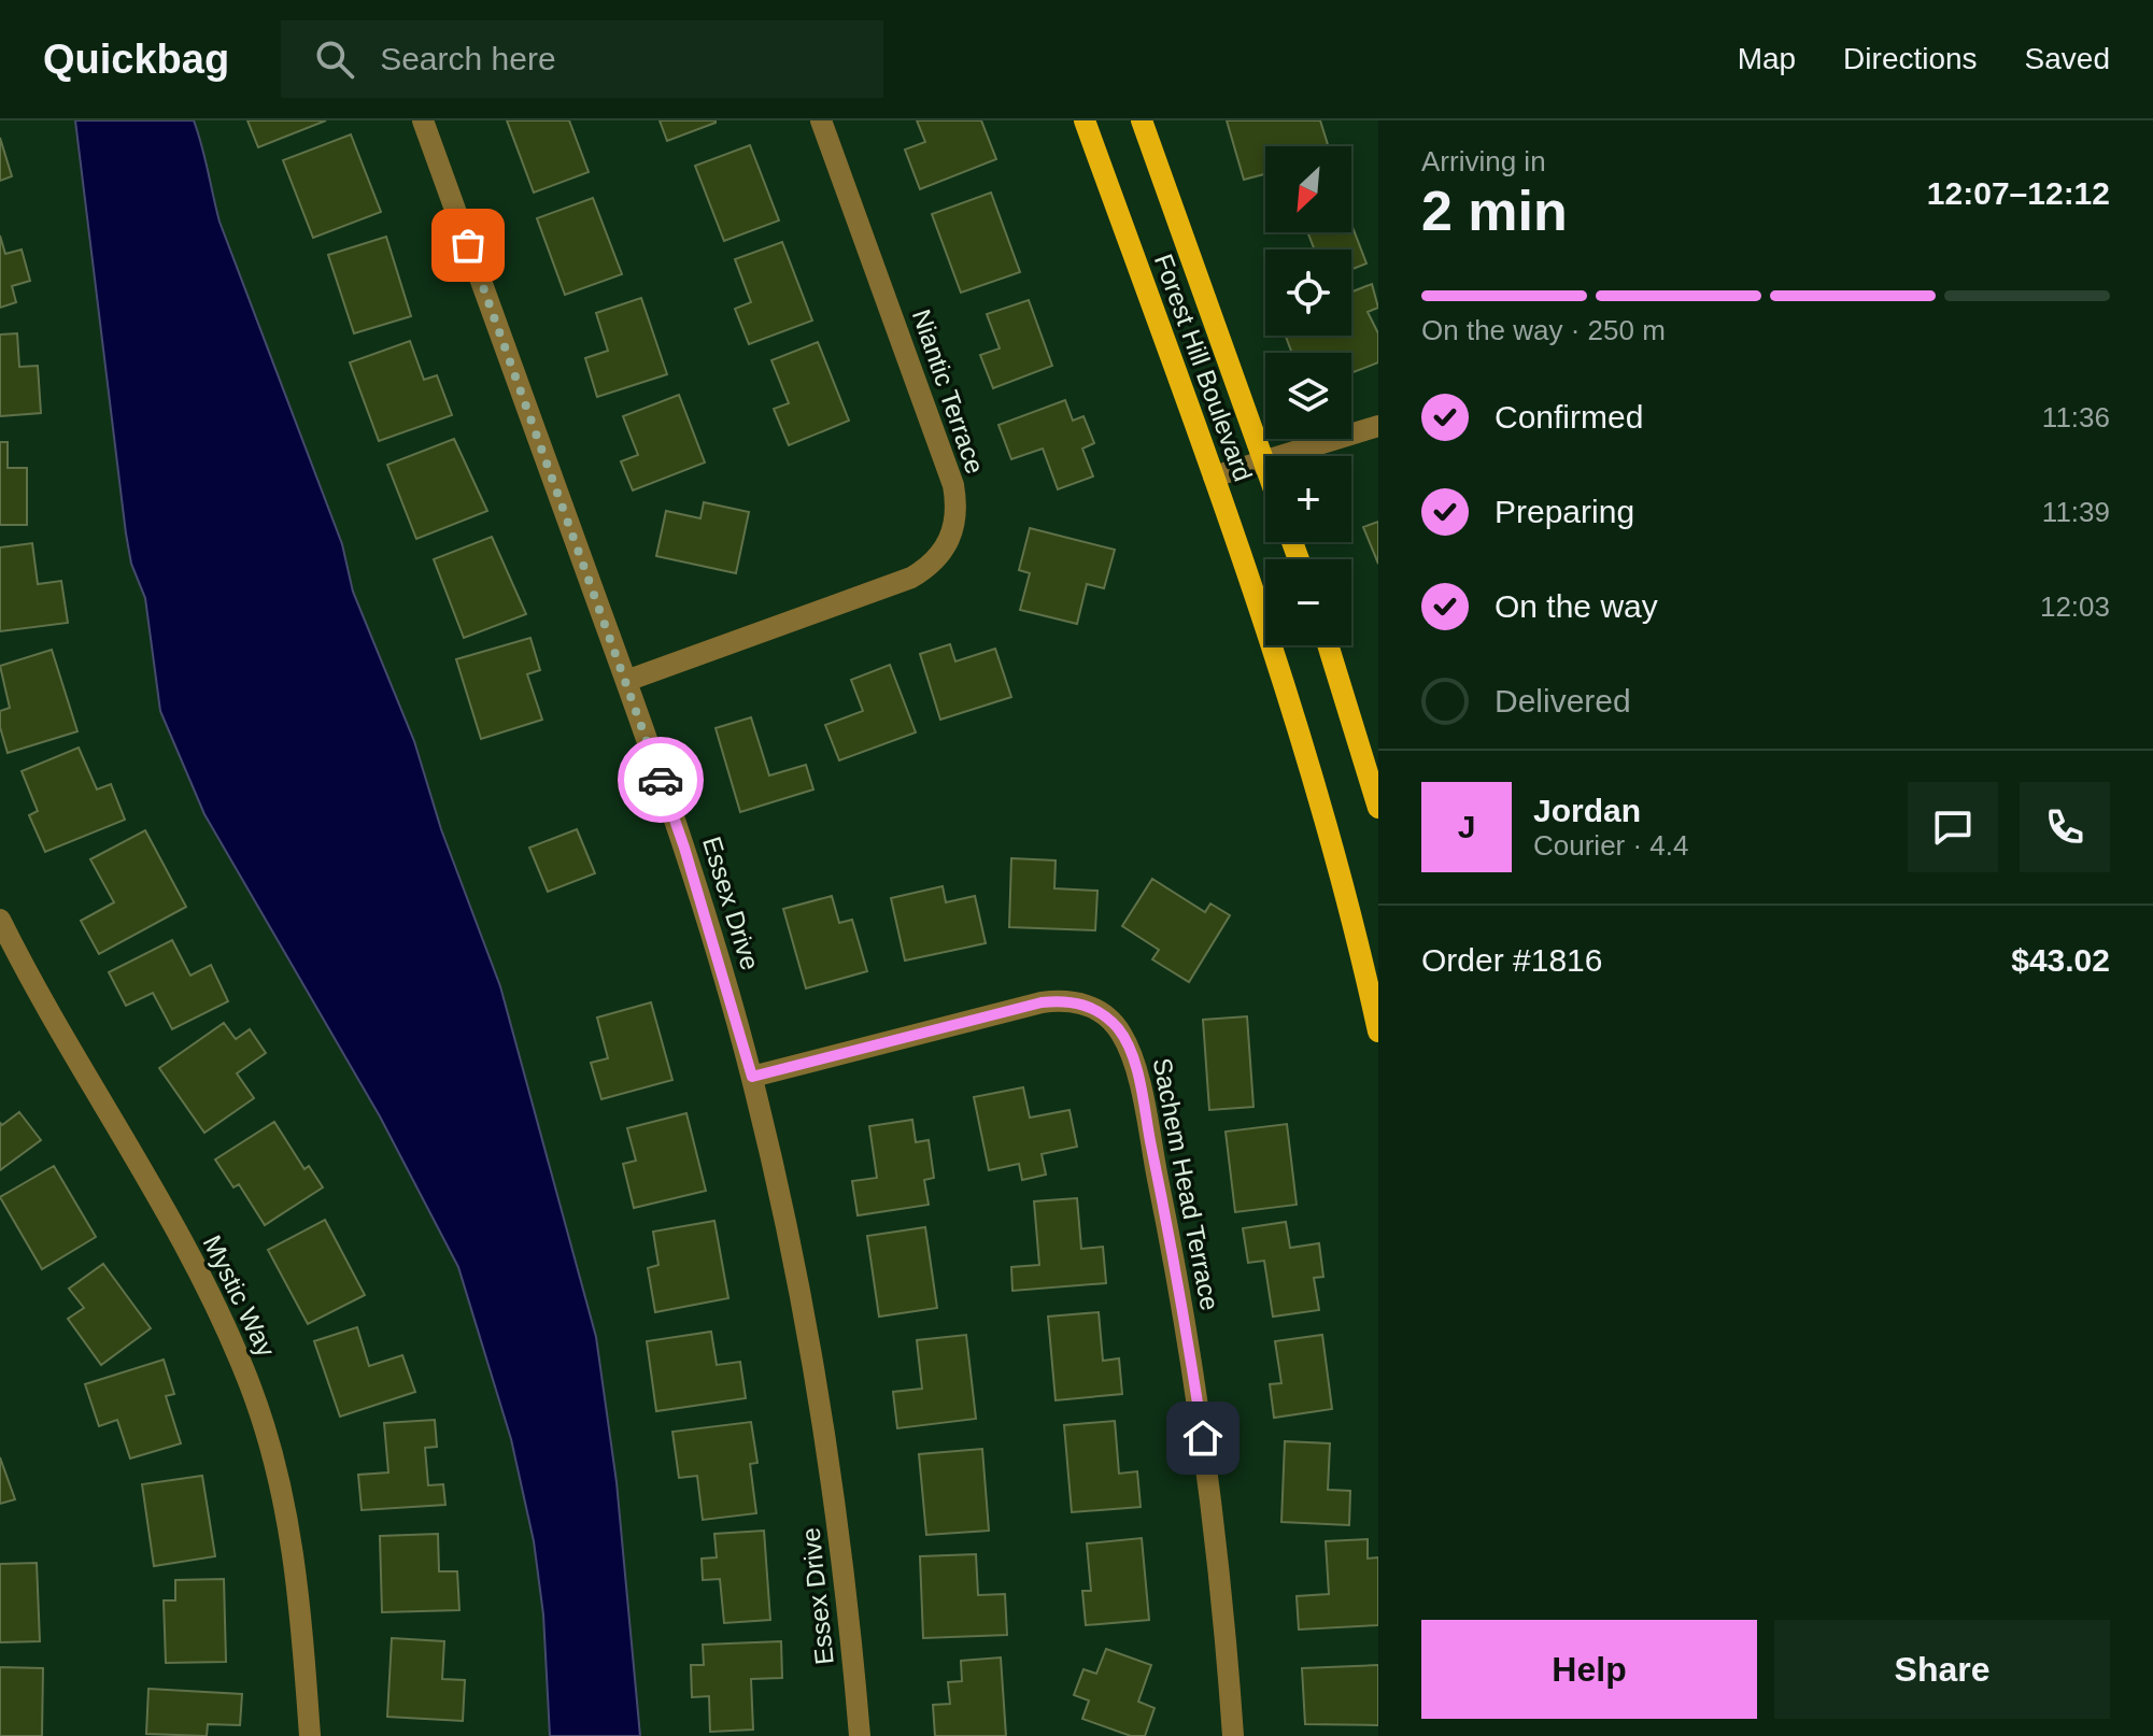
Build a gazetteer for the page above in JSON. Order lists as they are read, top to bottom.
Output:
{
  "streets": {
    "main road": ["Forest Hill Boulevard"],
    "street": [
      "Niantic Terrace",
      "Essex Drive",
      "Sachem Head Terrace",
      "Mystic Way"
    ]
  },
  "crossings": [
    ["Niantic Terrace", "Essex Drive"],
    ["Essex Drive", "Sachem Head Terrace"]
  ],
  "north": "bottom left",
  "page": {
    "header": "Quickbag",
    "search": "Search here",
    "nav": ["Map", "Directions", "Saved"],
    "heading": ["2 min", "Arriving in", "12:07–12:12"],
    "panel": [
      "Jordan",
      "Courier · 4.4",
      "Order #1816",
      "$43.02"
    ],
    "map_buttons": ["+", "−"],
    "bar": "On the way · 250 m",
    "list": [
      ["Confirmed", "11:36"],
      ["Preparing", "11:39"],
      ["On the way", "12:03"],
      "Delivered"
    ],
    "round": "J",
    "buttons": ["Help", "Share"]
  }
}
